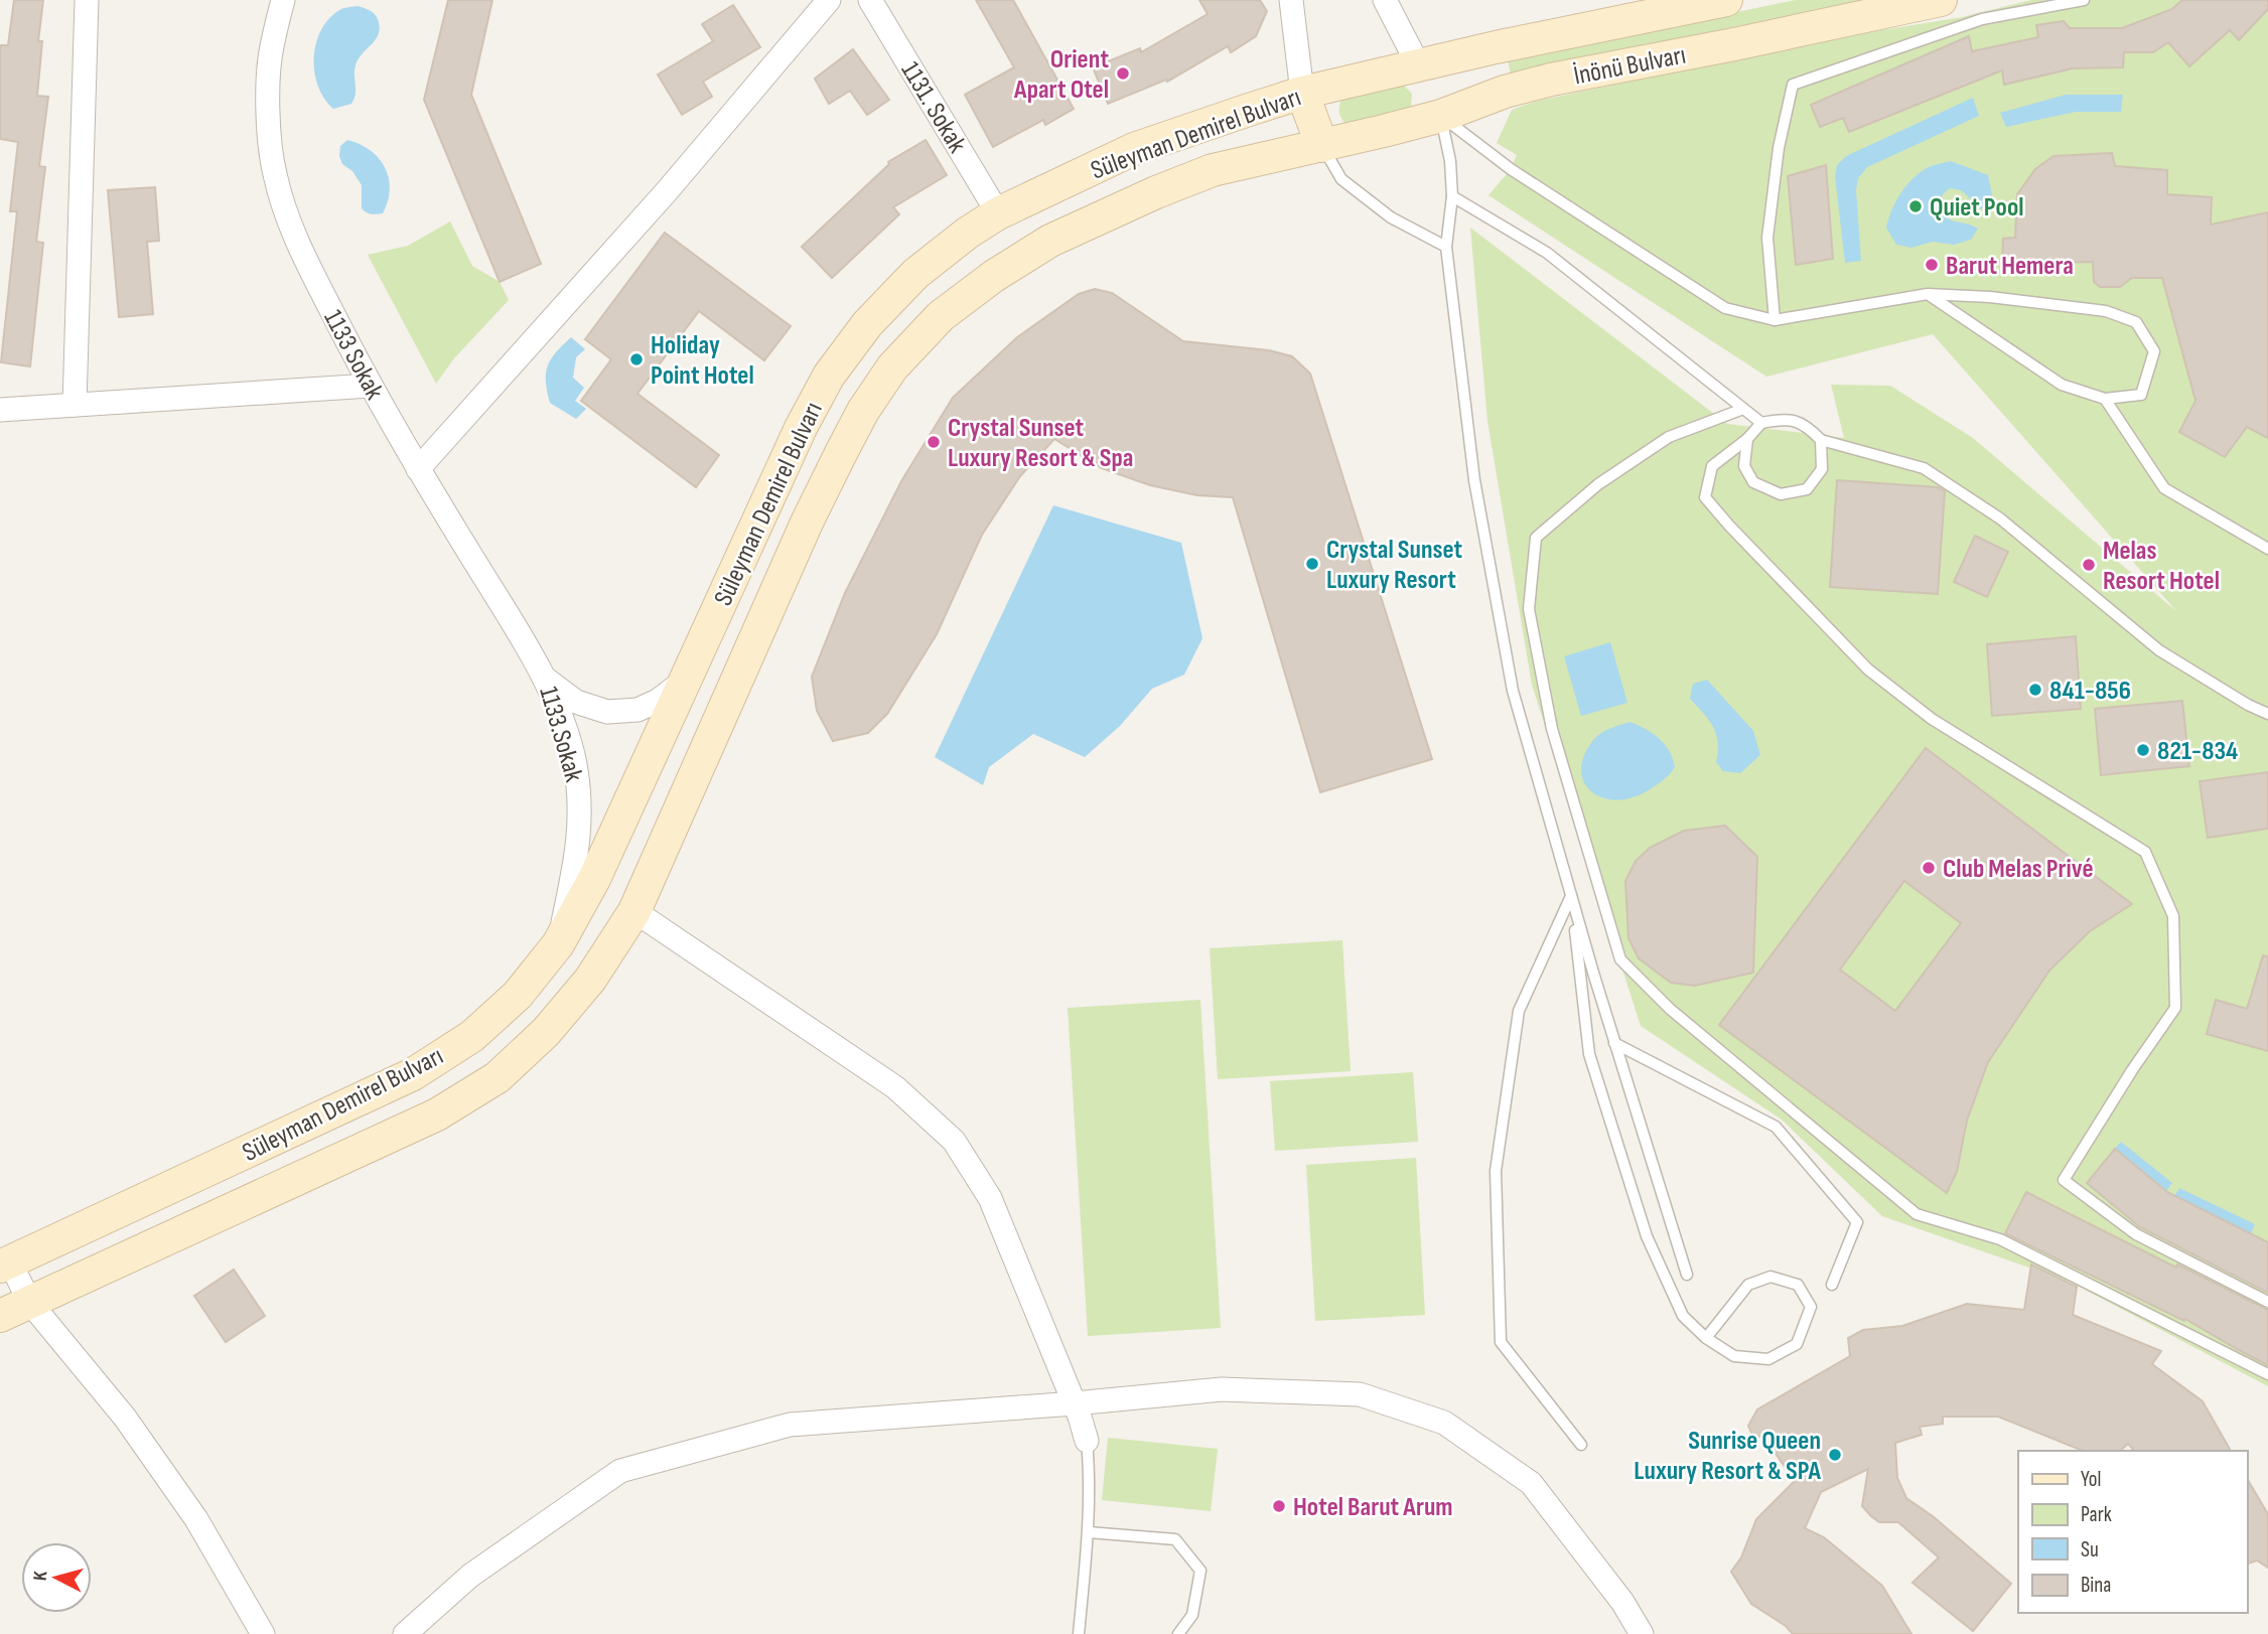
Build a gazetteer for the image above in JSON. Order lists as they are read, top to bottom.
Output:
{
  "streets": {
    "main road": ["İnönü Bulvarı", "Süleyman Demirel Bulvarı"],
    "street": ["1131. Sokak", "1133 Sokak", "1133.Sokak"]
  },
  "crossings": [
    ["İnönü Bulvarı", "Süleyman Demirel Bulvarı"],
    ["1131. Sokak", "Süleyman Demirel Bulvarı"],
    ["Süleyman Demirel Bulvarı", "1133.Sokak"],
    ["1133 Sokak", "1133.Sokak"]
  ],
  "places": [
    "Orient Apart Otel",
    "Quiet Pool",
    "Barut Hemera",
    "Holiday Point Hotel",
    "Crystal Sunset Luxury Resort & Spa",
    "Crystal Sunset Luxury Resort",
    "Melas Resort Hotel",
    "841-856",
    "821-834",
    "Club Melas Privé",
    "Sunrise Queen Luxury Resort & SPA",
    "Hotel Barut Arum"
  ],
  "legend": [
    "Yol",
    "Park",
    "Su",
    "Bina"
  ],
  "north": "left"
}
